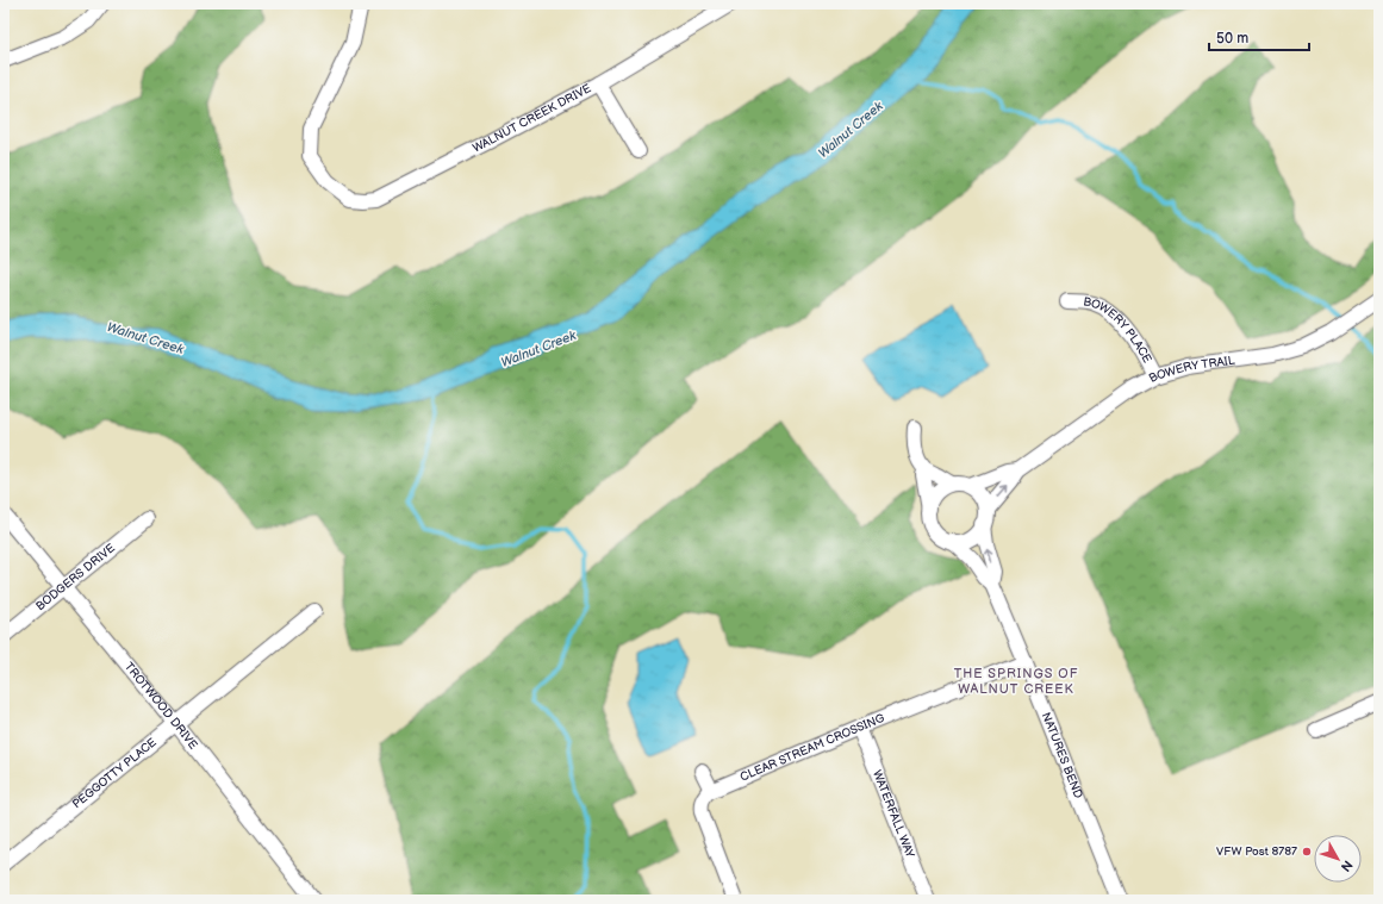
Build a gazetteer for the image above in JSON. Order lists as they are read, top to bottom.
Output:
{
  "streets": {
    "street": [
      "WALNUT CREEK DRIVE",
      "BOWERY PLACE",
      "BOWERY TRAIL",
      "BODGERS DRIVE",
      "TROTWOOD DRIVE",
      "CLEAR STREAM CROSSING",
      "NATURES BEND",
      "PEGGOTTY PLACE",
      "WATERFALL WAY"
    ]
  },
  "crossings": [
    ["BOWERY PLACE", "BOWERY TRAIL"],
    ["BOWERY TRAIL", "NATURES BEND"],
    ["BODGERS DRIVE", "TROTWOOD DRIVE"],
    ["TROTWOOD DRIVE", "PEGGOTTY PLACE"],
    ["CLEAR STREAM CROSSING", "NATURES BEND"],
    ["CLEAR STREAM CROSSING", "WATERFALL WAY"]
  ],
  "districts": ["THE SPRINGS OF WALNUT CREEK"],
  "water": ["Walnut Creek"],
  "places": ["VFW Post 8787"],
  "scale_bar": "50 m",
  "north": "bottom right"
}
